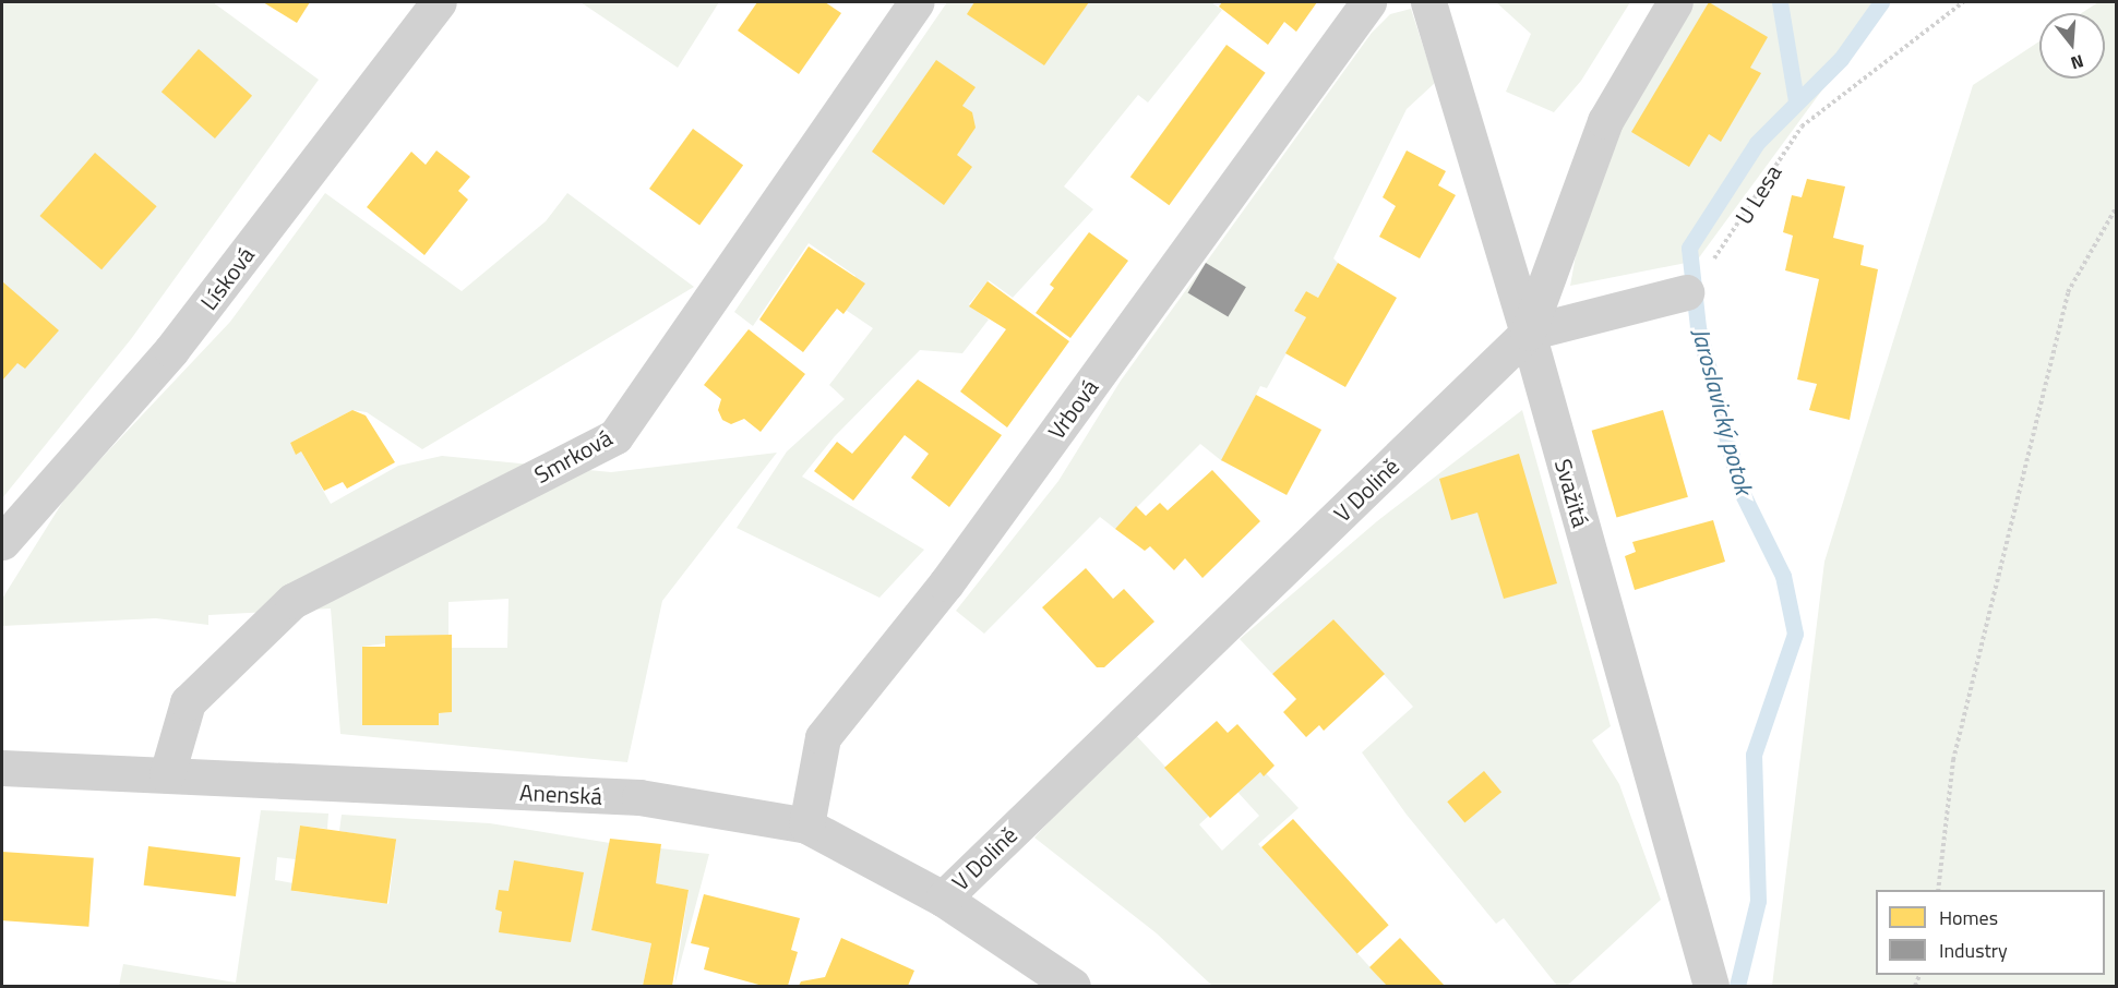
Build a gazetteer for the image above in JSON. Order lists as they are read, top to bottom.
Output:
{
  "streets": {
    "street": [
      "Lísková",
      "Vrbová",
      "Smrková",
      "V Dolině",
      "Svažitá",
      "Anenská"
    ],
    "path": ["U Lesa"]
  },
  "crossings": [
    ["Vrbová", "Anenská"],
    ["Smrková", "Anenská"],
    ["V Dolině", "Svažitá"],
    ["V Dolině", "Anenská"]
  ],
  "water": ["Jaroslavický potok"],
  "legend": ["Homes", "Industry"],
  "north": "bottom"
}
